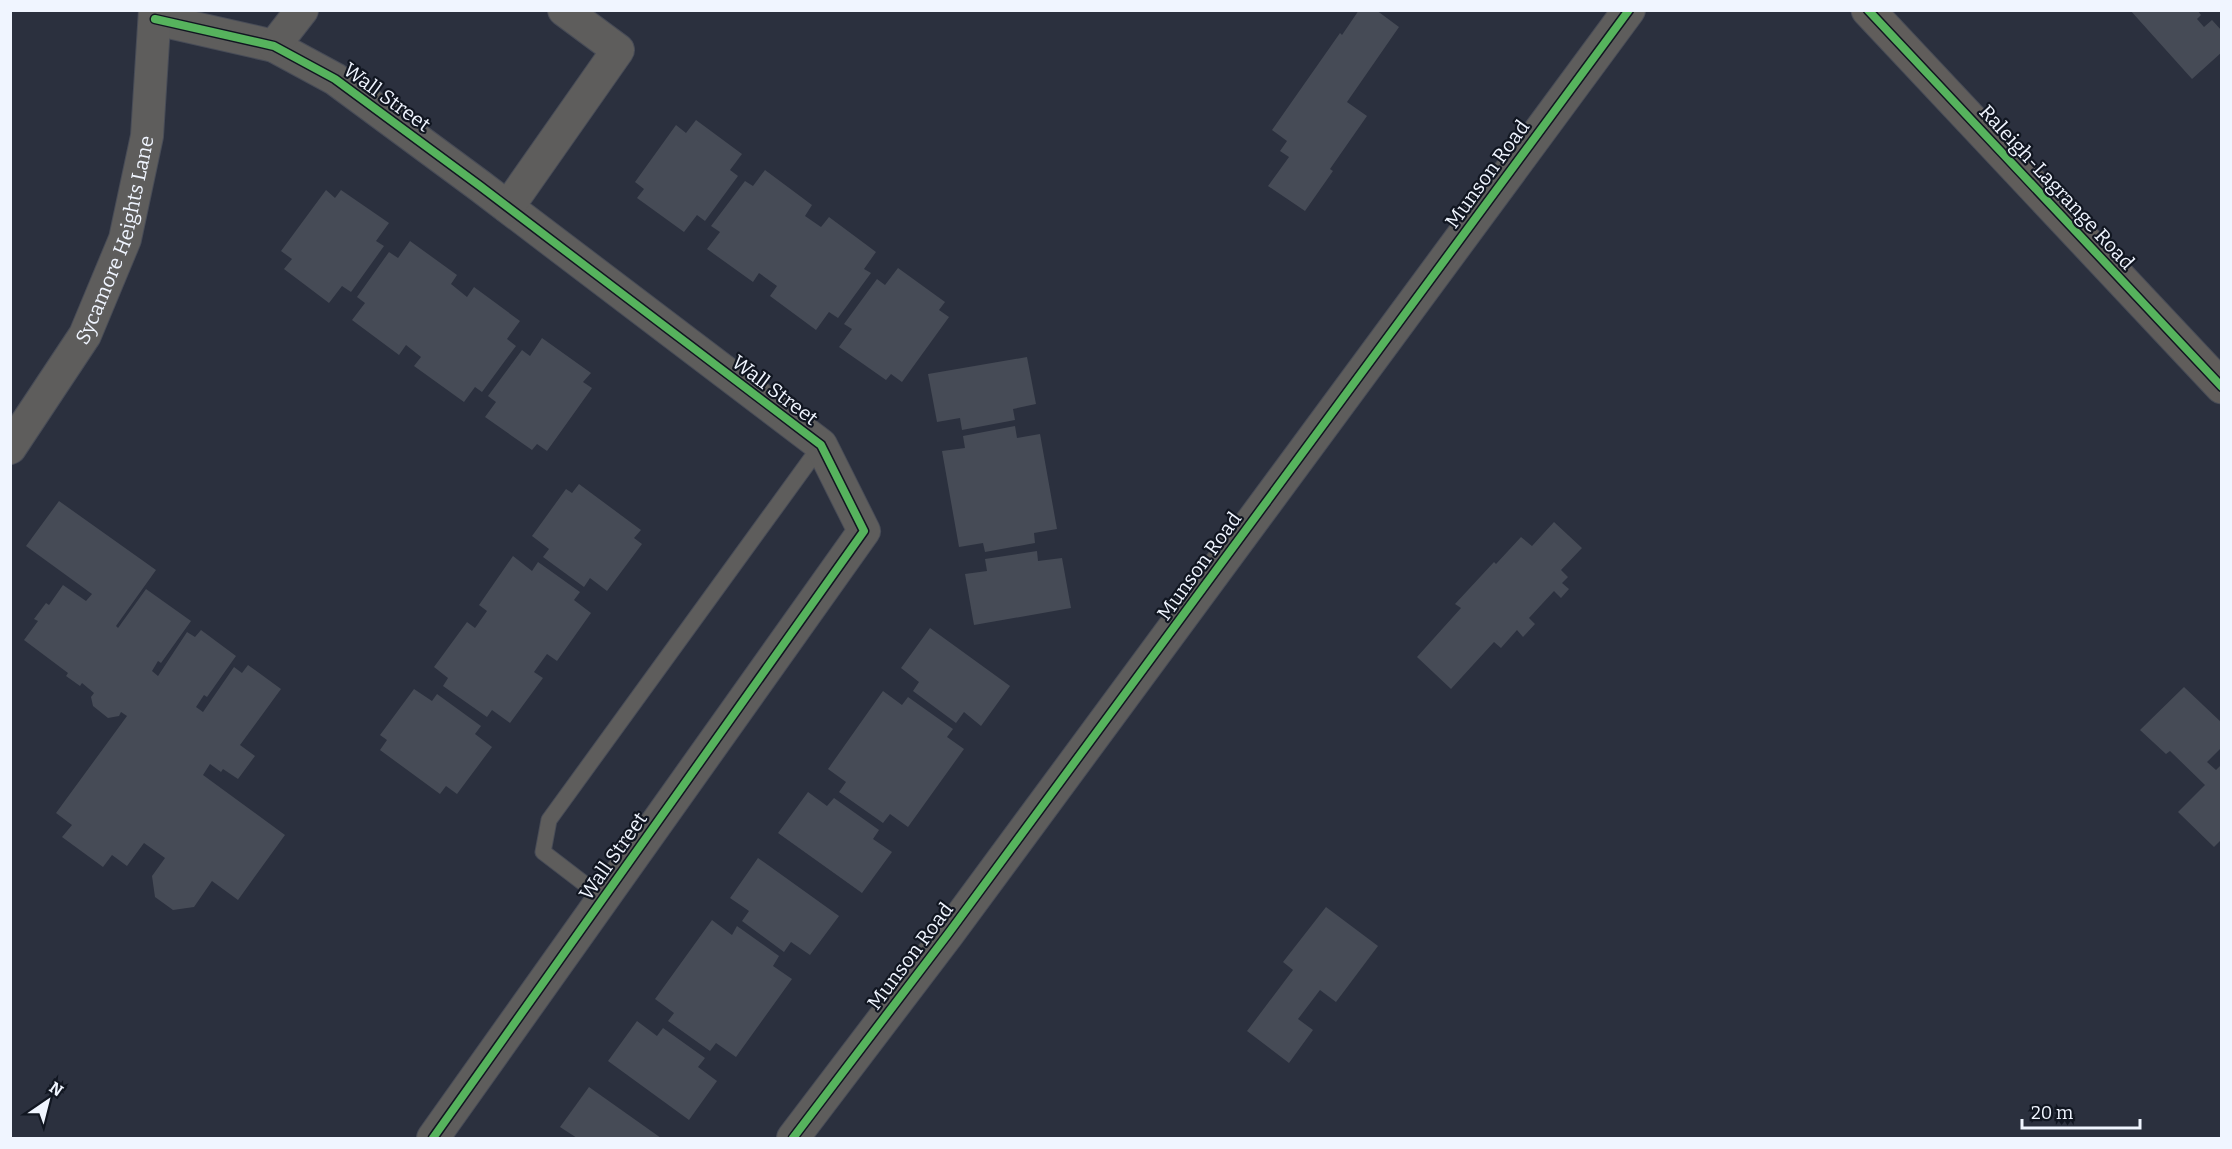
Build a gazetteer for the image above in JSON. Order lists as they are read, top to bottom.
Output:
{
  "streets": {
    "main road": ["Raleigh-Lagrange Road"],
    "street": ["Wall Street", "Munson Road", "Sycamore Heights Lane"]
  },
  "crossings": [
    ["Wall Street", "Sycamore Heights Lane"]
  ],
  "scale_bar": "20 m",
  "north": "top right"
}
